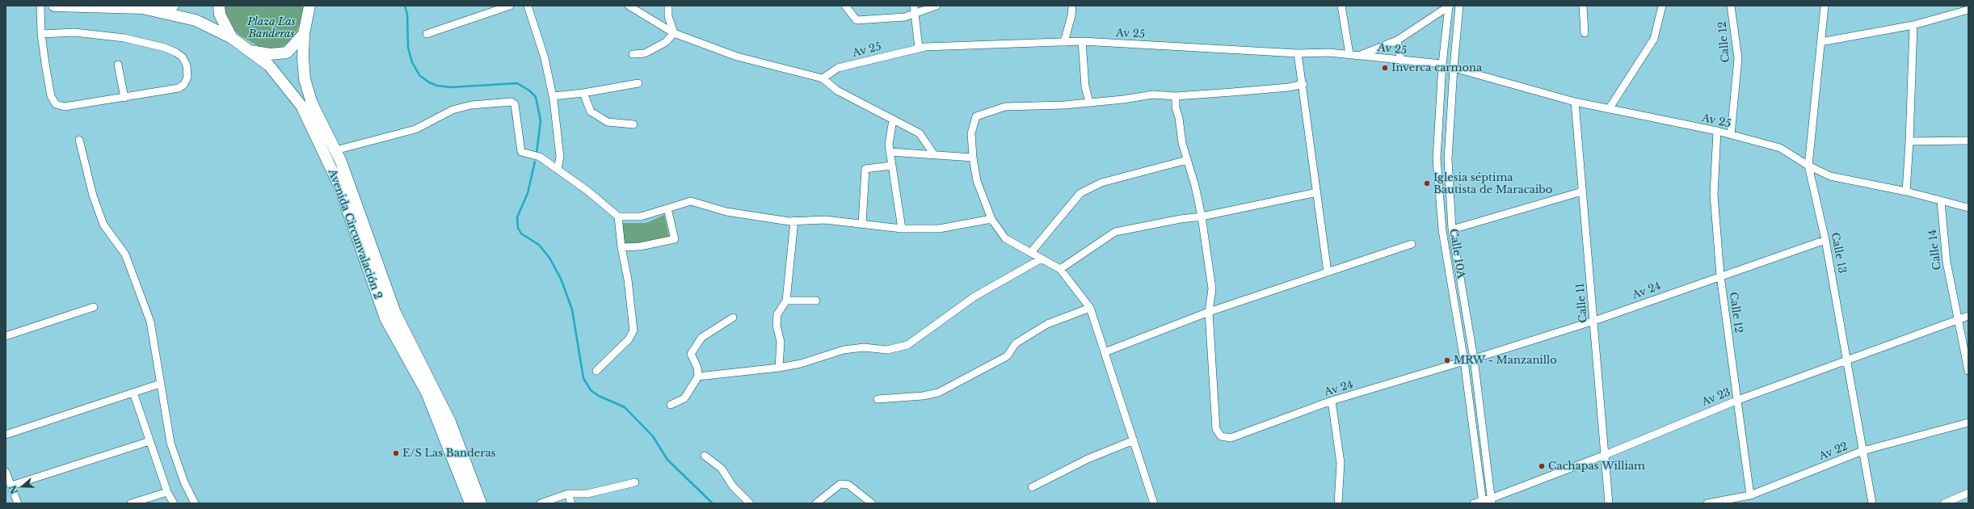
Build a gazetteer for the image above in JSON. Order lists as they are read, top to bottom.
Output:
{
  "streets": {
    "main road": ["Avenida Circunvalación 2"],
    "street": [
      "Av 25",
      "Calle 12",
      "Calle 14",
      "Calle 13",
      "Calle 10A",
      "Av 24",
      "Calle 11",
      "Av 23",
      "Av 22"
    ]
  },
  "crossings": [
    ["Av 25", "Calle 12"],
    ["Av 25", "Calle 14"],
    ["Av 25", "Calle 13"],
    ["Av 25", "Calle 10A"],
    ["Av 25", "Calle 11"],
    ["Calle 12", "Av 24"],
    ["Calle 12", "Av 23"],
    ["Calle 12", "Av 22"],
    ["Calle 14", "Av 23"],
    ["Calle 13", "Av 24"],
    ["Calle 13", "Av 23"],
    ["Calle 13", "Av 22"],
    ["Calle 10A", "Av 24"],
    ["Calle 10A", "Av 23"],
    ["Av 24", "Calle 11"],
    ["Calle 11", "Av 23"]
  ],
  "parks": ["Plaza Las Banderas"],
  "places": [
    "Inverca carmona",
    "Iglesia séptima Bautista de Maracaibo",
    "MRW - Manzanillo",
    "E/S Las Banderas",
    "Cachapas William"
  ],
  "north": "left"
}
